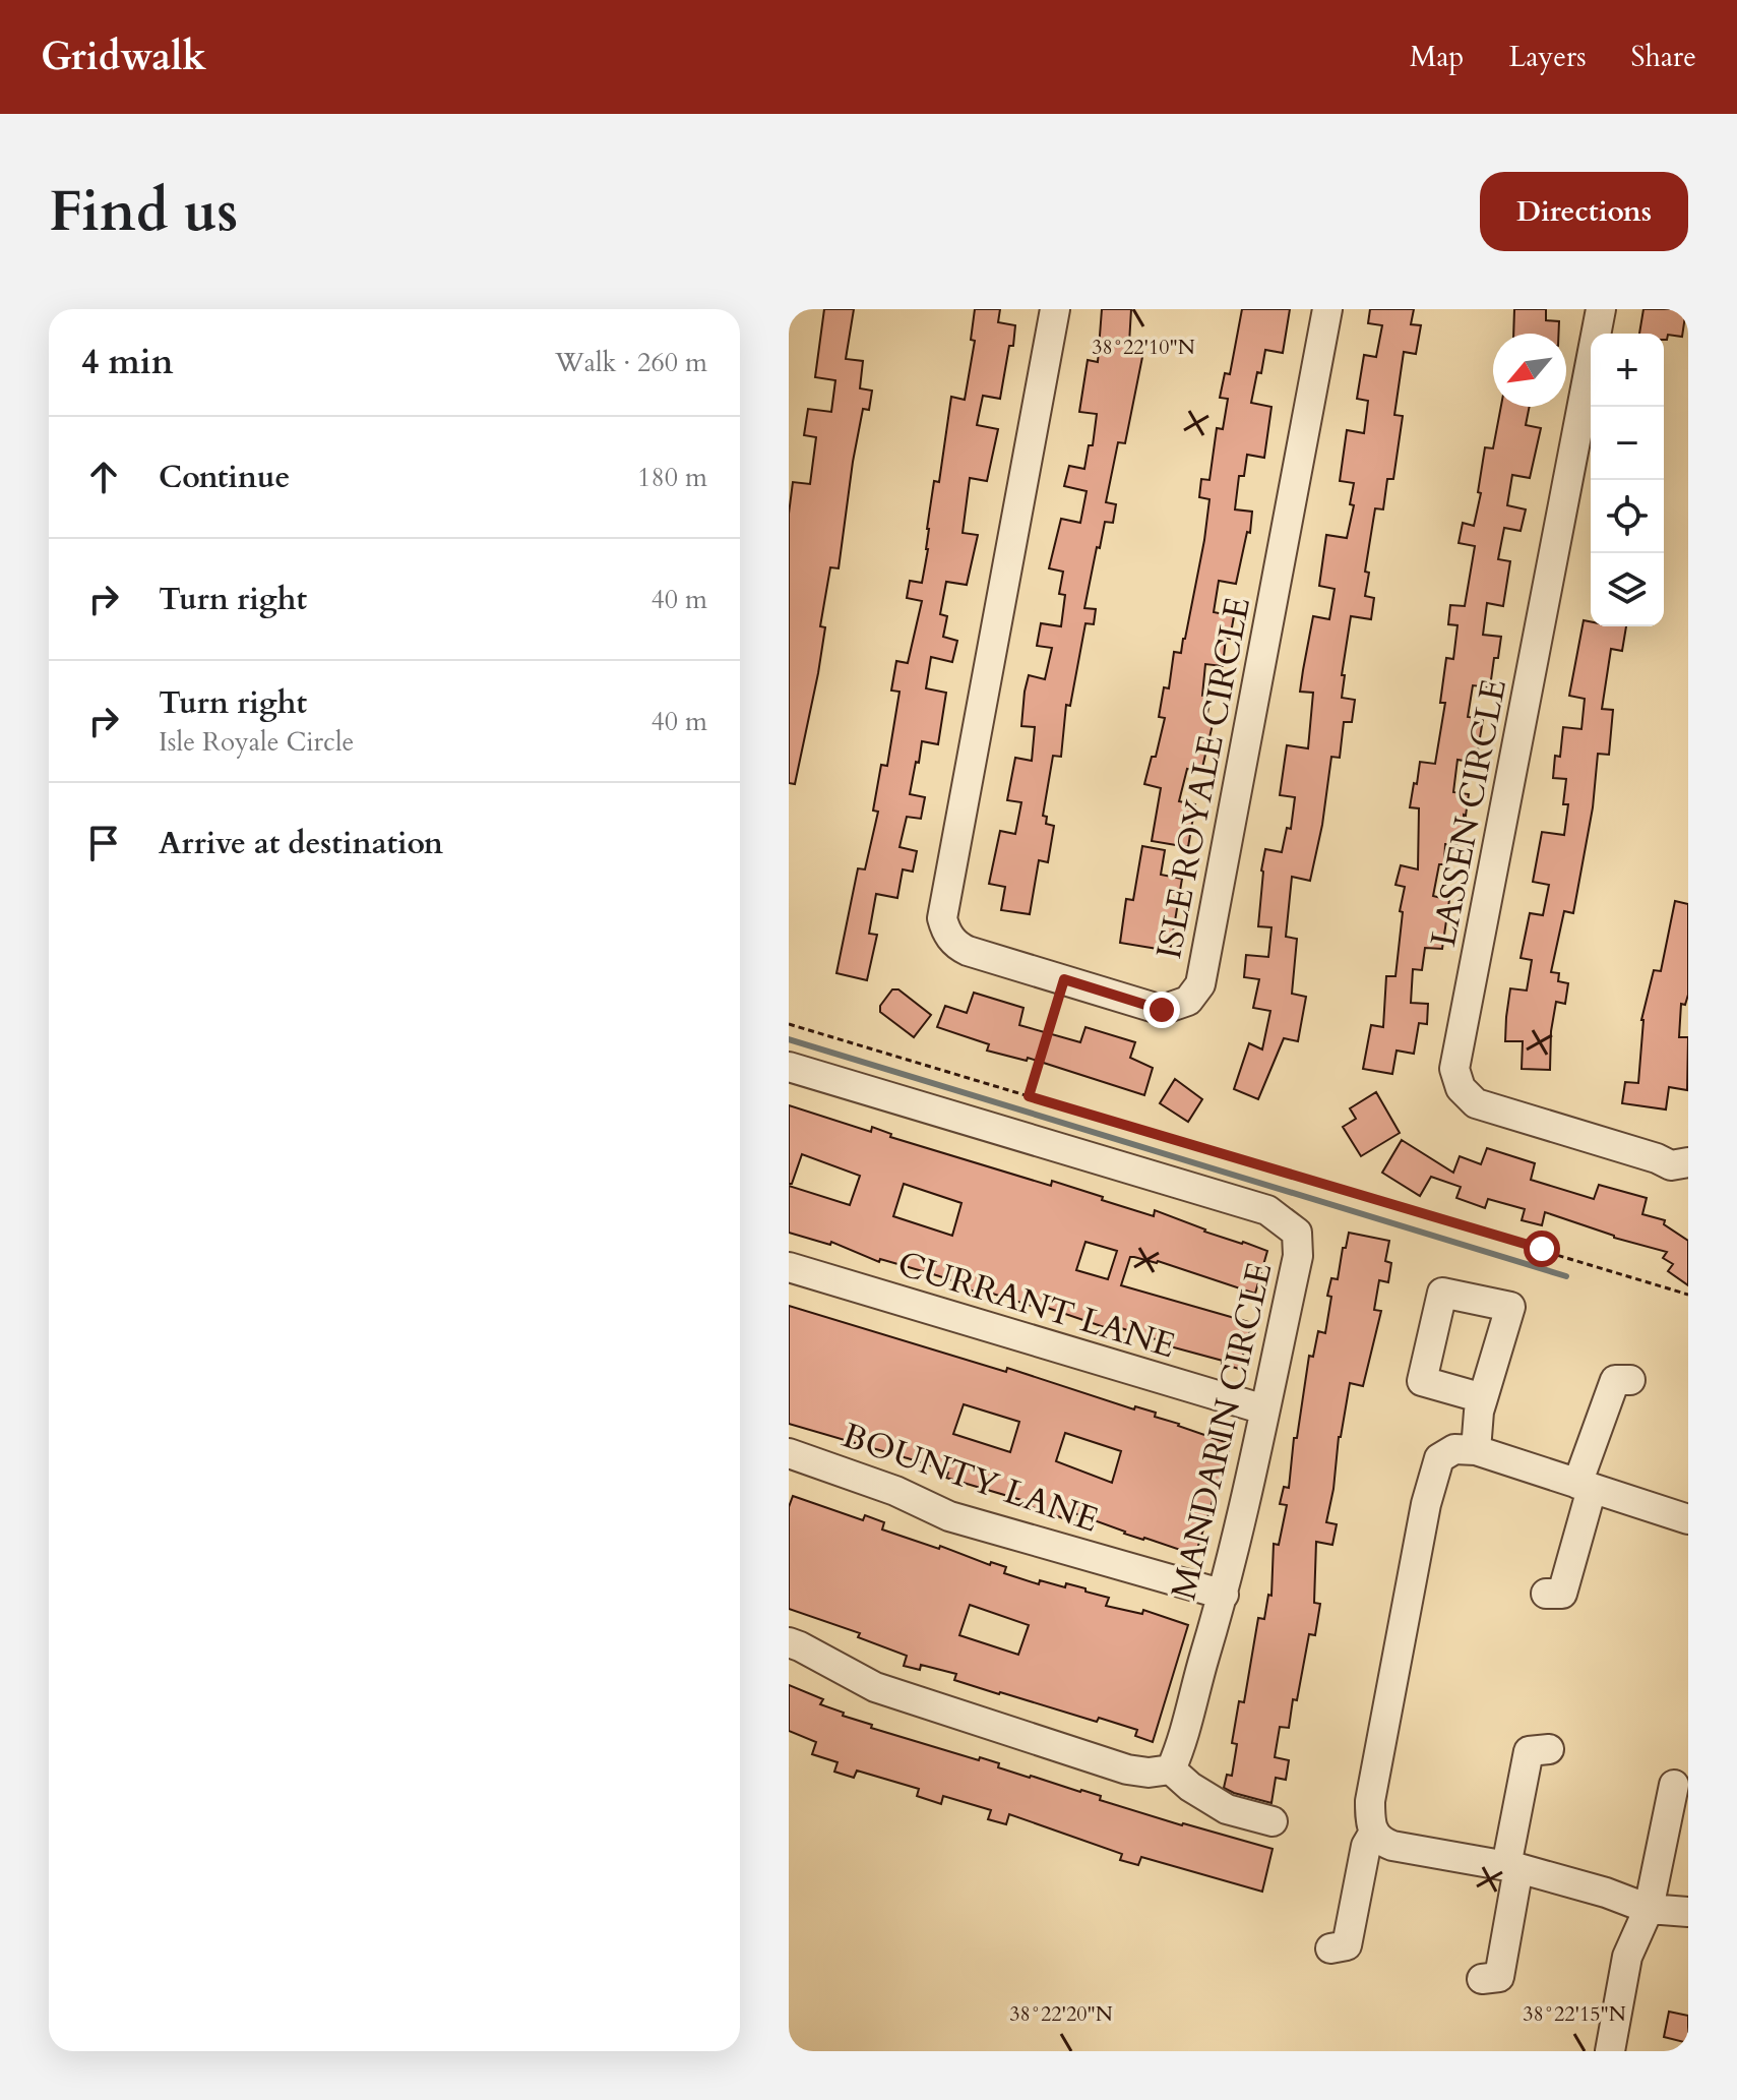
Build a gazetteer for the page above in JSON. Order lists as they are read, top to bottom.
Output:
{
  "streets": {
    "street": [
      "ISLE ROYALE CIRCLE",
      "LASSEN CIRCLE",
      "CURRANT LANE",
      "MANDARIN CIRCLE",
      "BOUNTY LANE"
    ]
  },
  "crossings": [
    ["CURRANT LANE", "MANDARIN CIRCLE"],
    ["MANDARIN CIRCLE", "BOUNTY LANE"]
  ],
  "north": "bottom left",
  "page": {
    "header": "Gridwalk",
    "nav": ["Map", "Layers", "Share"],
    "buttons": "Directions",
    "title": "Find us",
    "heading": ["4 min", "Walk · 260 m"],
    "map_buttons": ["+", "−"],
    "list": [
      ["Continue", "180 m"],
      ["Turn right", "40 m"],
      ["Turn right", "Isle Royale Circle", "40 m"],
      "Arrive at destination"
    ]
  },
  "coordinates": ["38°22'10\"N", "38°22'20\"N", "38°22'15\"N"]
}
